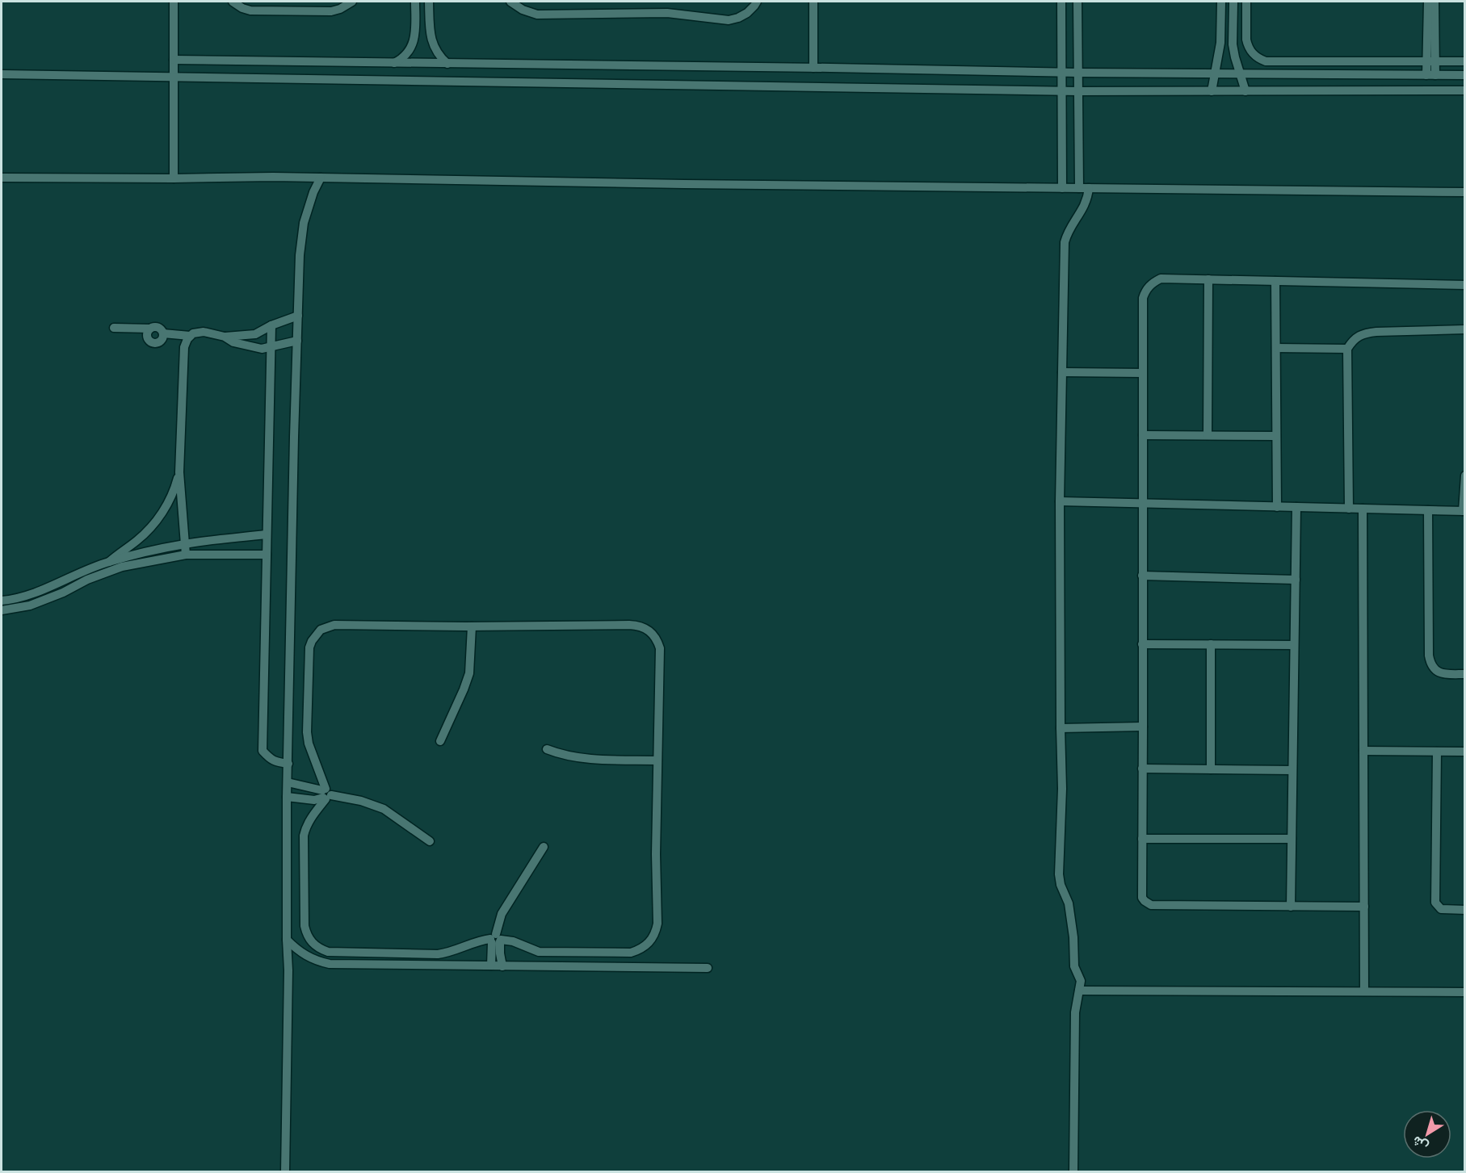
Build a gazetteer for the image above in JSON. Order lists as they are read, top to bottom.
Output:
{
  "north": "bottom left"
}
